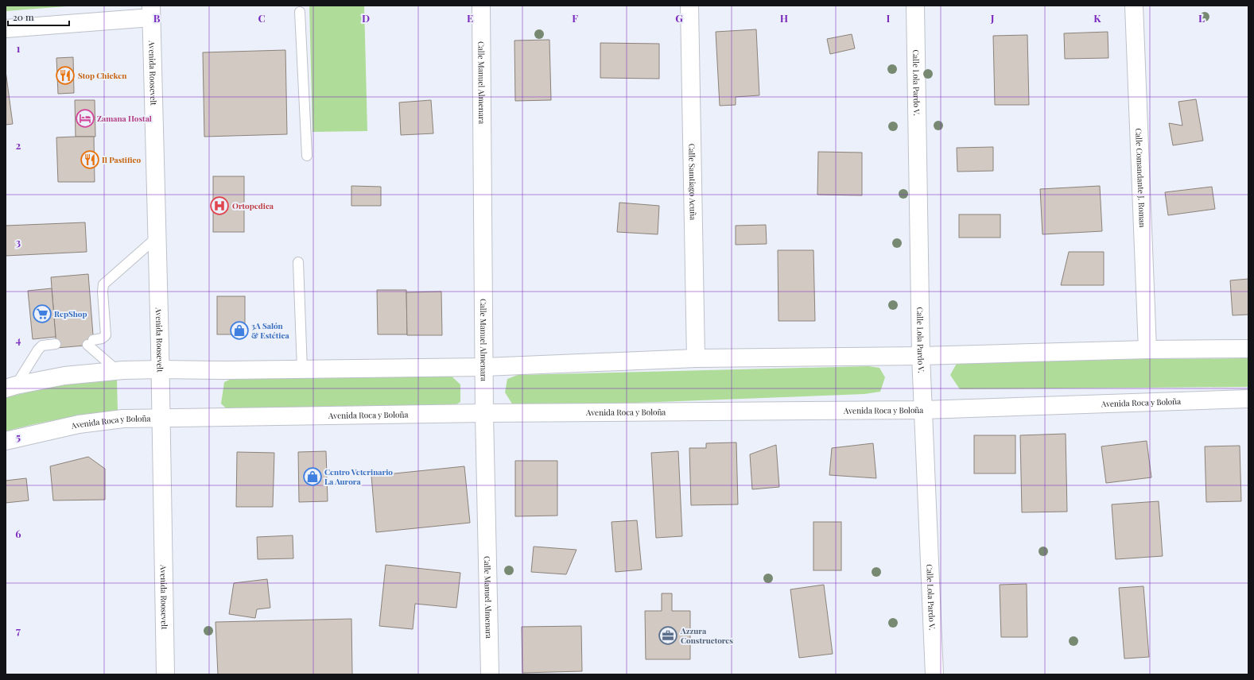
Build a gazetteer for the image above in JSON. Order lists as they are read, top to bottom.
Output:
{
  "streets": {
    "main road": [
      "Avenida Roosevelt",
      "Calle Manuel Almenara",
      "Calle Lola Pardo V.",
      "Calle Comandante J. Roman",
      "Calle Samtiago Acuña",
      "Avenida Roca y Boloña"
    ]
  },
  "crossings": [
    ["Avenida Roosevelt", "Avenida Roca y Boloña"],
    ["Calle Manuel Almenara", "Avenida Roca y Boloña"],
    ["Calle Lola Pardo V.", "Avenida Roca y Boloña"]
  ],
  "places": {
    "restaurant": ["Stop Chicken", "Il Pastifico"],
    "hotel": ["Zamana Hostal"],
    "hospital": ["Ortopedica"],
    "supermarket": ["RepShop"],
    "shop": ["3A Salón & Estética", "Centro Veterinario La Aurora"],
    "office": ["Azzura Constructores"]
  },
  "scale_bar": "20 m",
  "grid": {
    "columns": [
      "B",
      "C",
      "D",
      "E",
      "F",
      "G",
      "H",
      "I",
      "J",
      "K",
      "L"
    ],
    "rows": [
      "1",
      "2",
      "3",
      "4",
      "5",
      "6",
      "7"
    ]
  }
}
